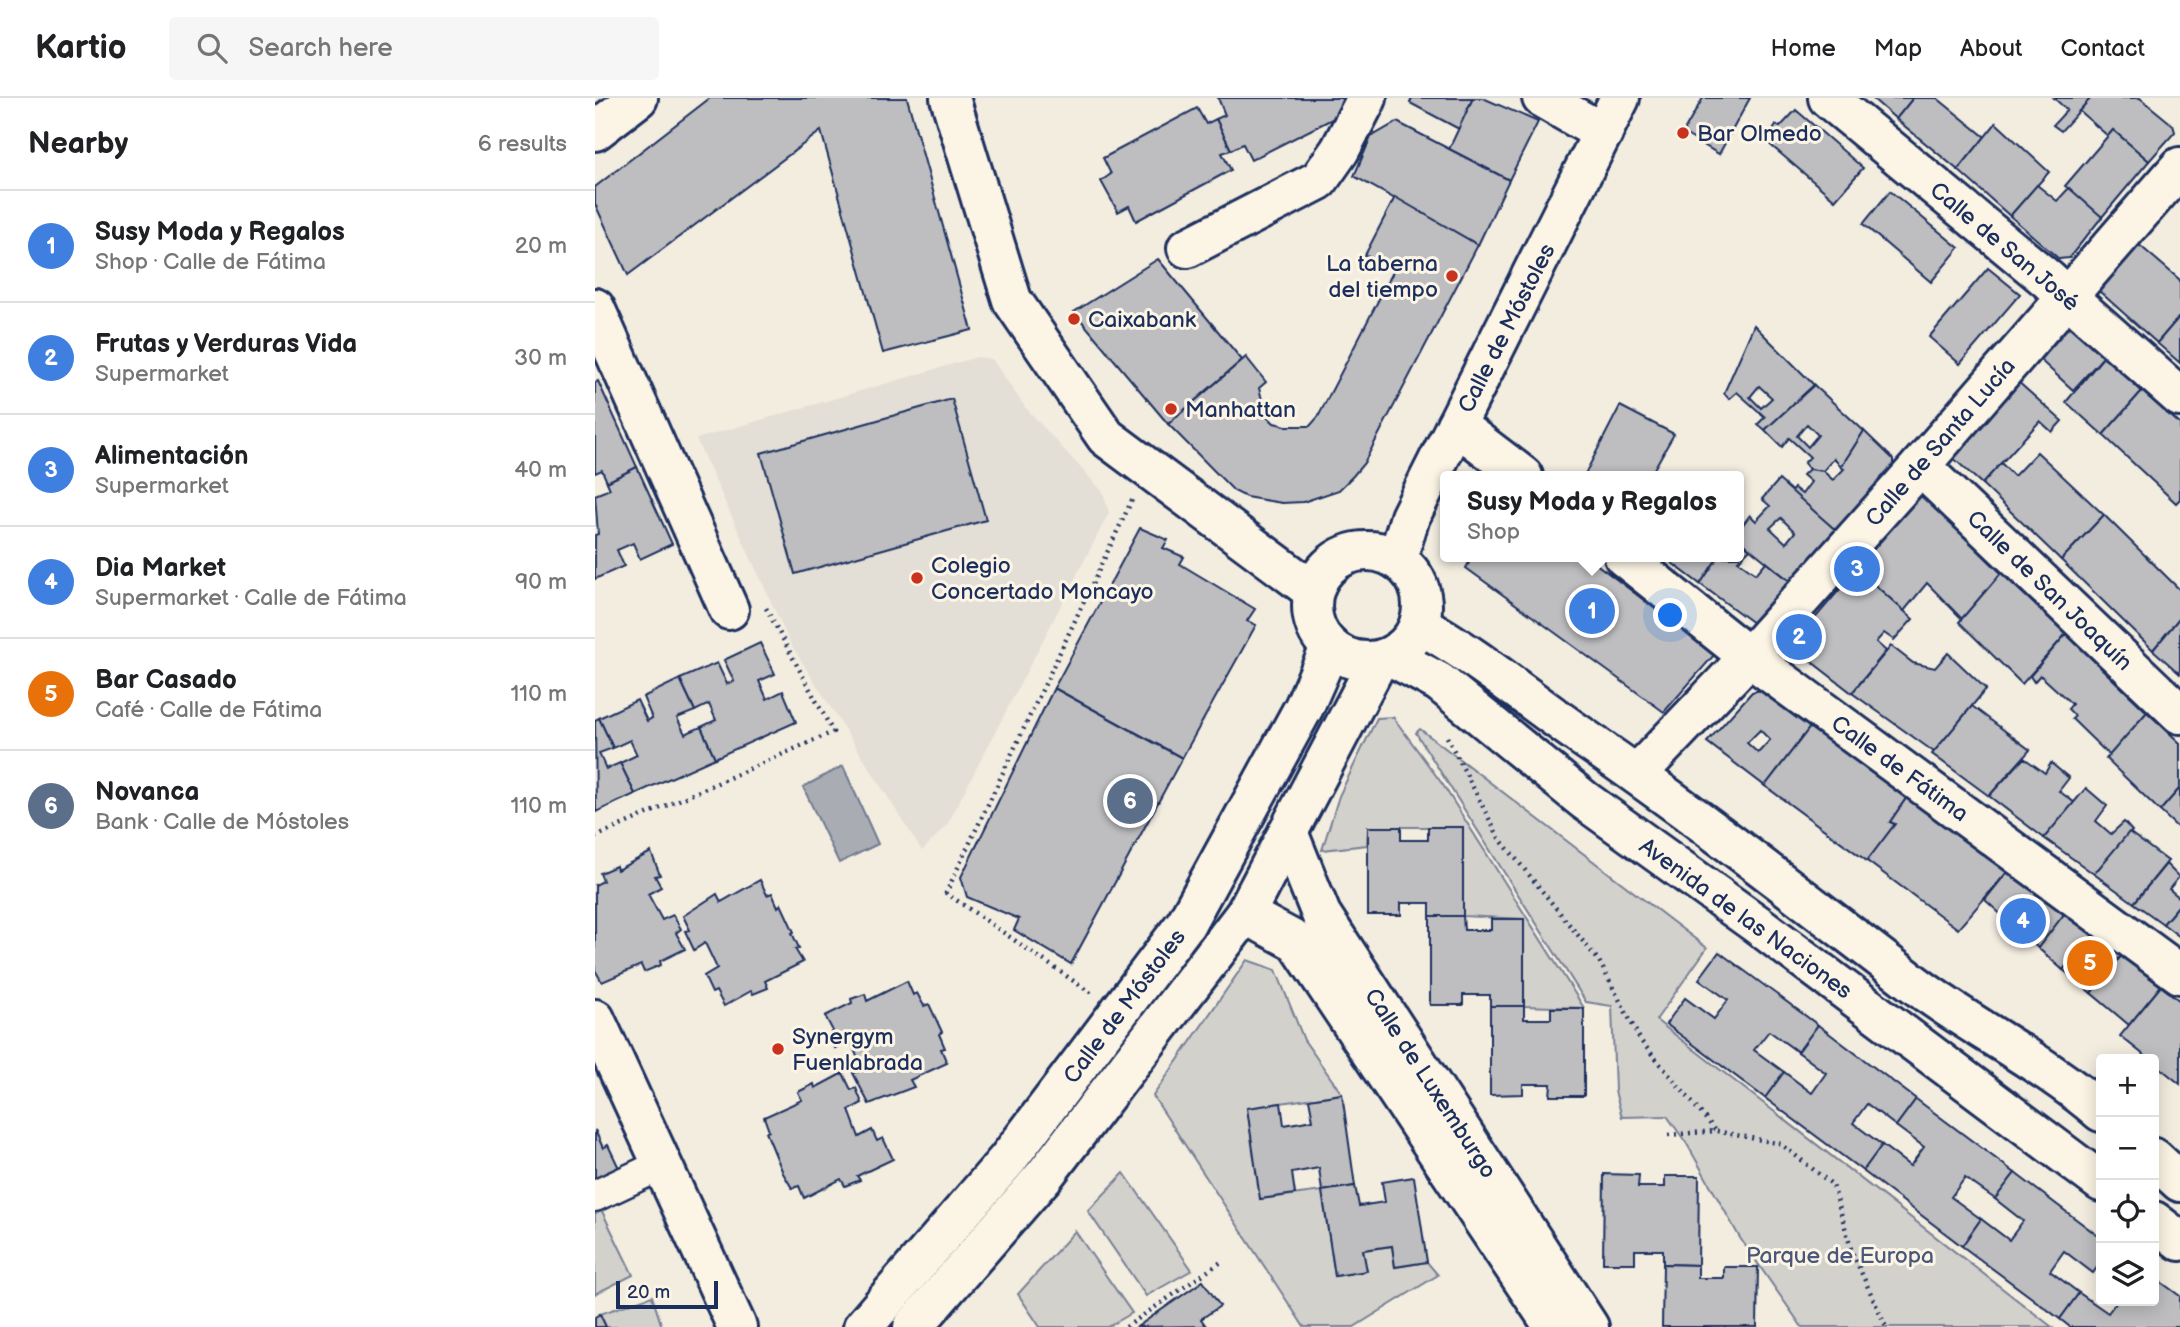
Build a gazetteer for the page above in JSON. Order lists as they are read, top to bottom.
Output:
{
  "streets": {
    "main road": [
      "Calle de San José",
      "Calle de Móstoles",
      "Calle de Santa Lucía",
      "Calle de San Joaquín",
      "Calle de Fátima",
      "Avenida de las Naciones",
      "Calle de Luxemburgo"
    ]
  },
  "crossings": [
    ["Calle de San José", "Calle de Santa Lucía"],
    ["Calle de Móstoles", "Avenida de las Naciones"],
    ["Calle de Móstoles", "Calle de Luxemburgo"],
    ["Calle de Santa Lucía", "Calle de San Joaquín"],
    ["Calle de Santa Lucía", "Calle de Fátima"],
    ["Calle de Santa Lucía", "Avenida de las Naciones"]
  ],
  "parks": ["Parque de Europa"],
  "places": [
    "Bar Olmedo",
    "La taberna del tiempo",
    "Caixabank",
    "Manhattan",
    "Colegio Concertado Moncayo",
    "Synergym Fuenlabrada"
  ],
  "scale_bar": "20 m",
  "page": {
    "header": "Kartio",
    "search": "Search here",
    "nav": [
      "Home",
      "Map",
      "About",
      "Contact"
    ],
    "heading": ["Nearby", "6 results"],
    "list": [
      {
        "mark": "1",
        "name": "Susy Moda y Regalos",
        "note": "Shop · Calle de Fátima",
        "value": "20 m"
      },
      {
        "mark": "2",
        "name": "Frutas y Verduras Vida",
        "note": "Supermarket",
        "value": "30 m"
      },
      {
        "mark": "3",
        "name": "Alimentación",
        "note": "Supermarket",
        "value": "40 m"
      },
      {
        "mark": "4",
        "name": "Dia Market",
        "note": "Supermarket · Calle de Fátima",
        "value": "90 m"
      },
      {
        "mark": "5",
        "name": "Bar Casado",
        "note": "Café · Calle de Fátima",
        "value": "110 m"
      },
      {
        "mark": "6",
        "name": "Novanca",
        "note": "Bank · Calle de Móstoles",
        "value": "110 m"
      }
    ],
    "popup": ["Susy Moda y Regalos", "Shop"],
    "pins": [
      "3",
      "1",
      "2",
      "6",
      "4",
      "5"
    ],
    "map_buttons": ["+", "−"],
    "scale": "20 m"
  }
}
